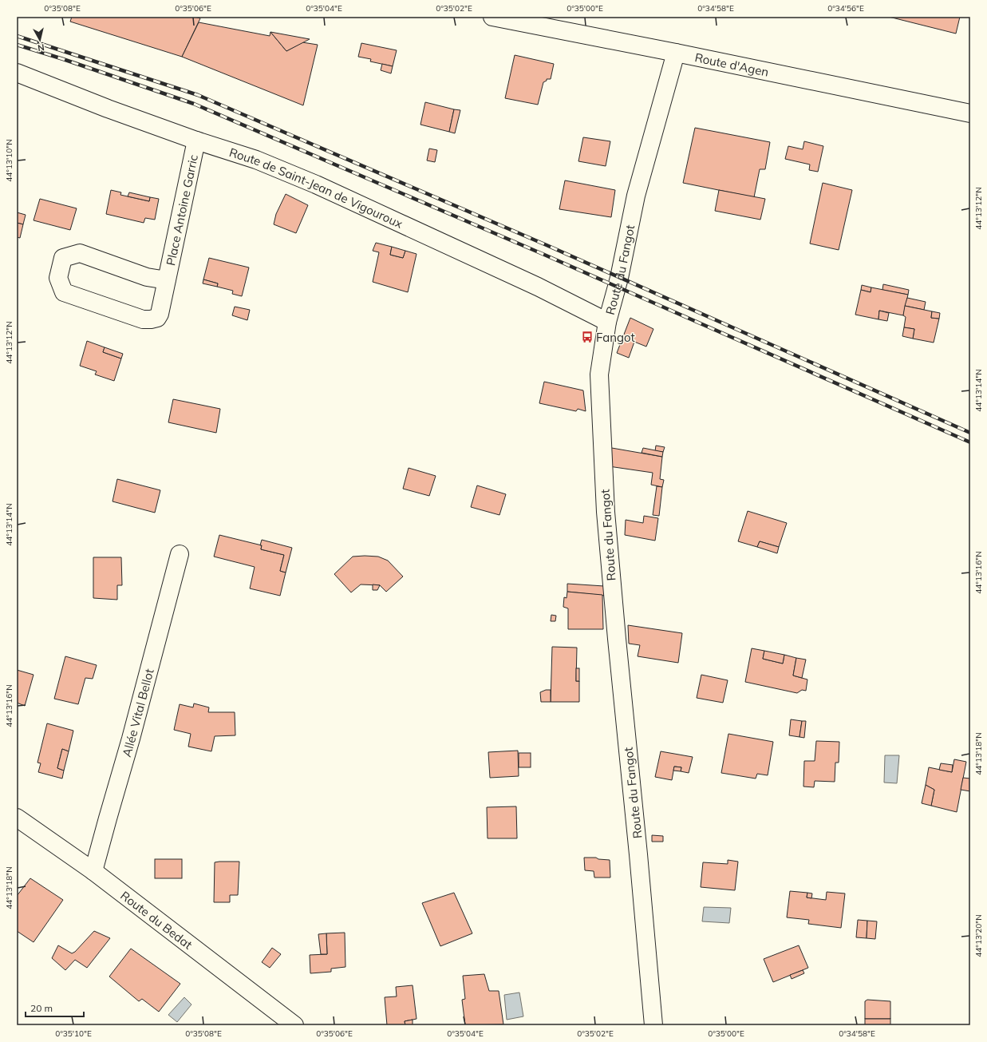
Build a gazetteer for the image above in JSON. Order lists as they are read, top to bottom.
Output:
{
  "streets": {
    "street": [
      "Route d'Agen",
      "Route de Saint-Jean de Vigouroux",
      "Place Antoine Garric",
      "Route du Fangot",
      "Allée Vital Bellot",
      "Route du Bedat"
    ]
  },
  "crossings": [
    ["Route d'Agen", "Route du Fangot"],
    ["Route de Saint-Jean de Vigouroux", "Place Antoine Garric"],
    ["Route de Saint-Jean de Vigouroux", "Route du Fangot"],
    ["Allée Vital Bellot", "Route du Bedat"]
  ],
  "places": {
    "bus stop": ["Fangot"]
  },
  "scale_bar": "20 m",
  "north": "bottom",
  "coordinates": [
    "0°35'08\"E",
    "0°35'06\"E",
    "0°35'04\"E",
    "0°35'02\"E",
    "0°35'00\"E",
    "0°34'58\"E",
    "0°34'56\"E",
    "44°13'10\"N",
    "44°13'12\"N",
    "44°13'14\"N",
    "44°13'16\"N",
    "44°13'18\"N",
    "44°13'20\"N",
    "0°35'10\"E"
  ]
}
